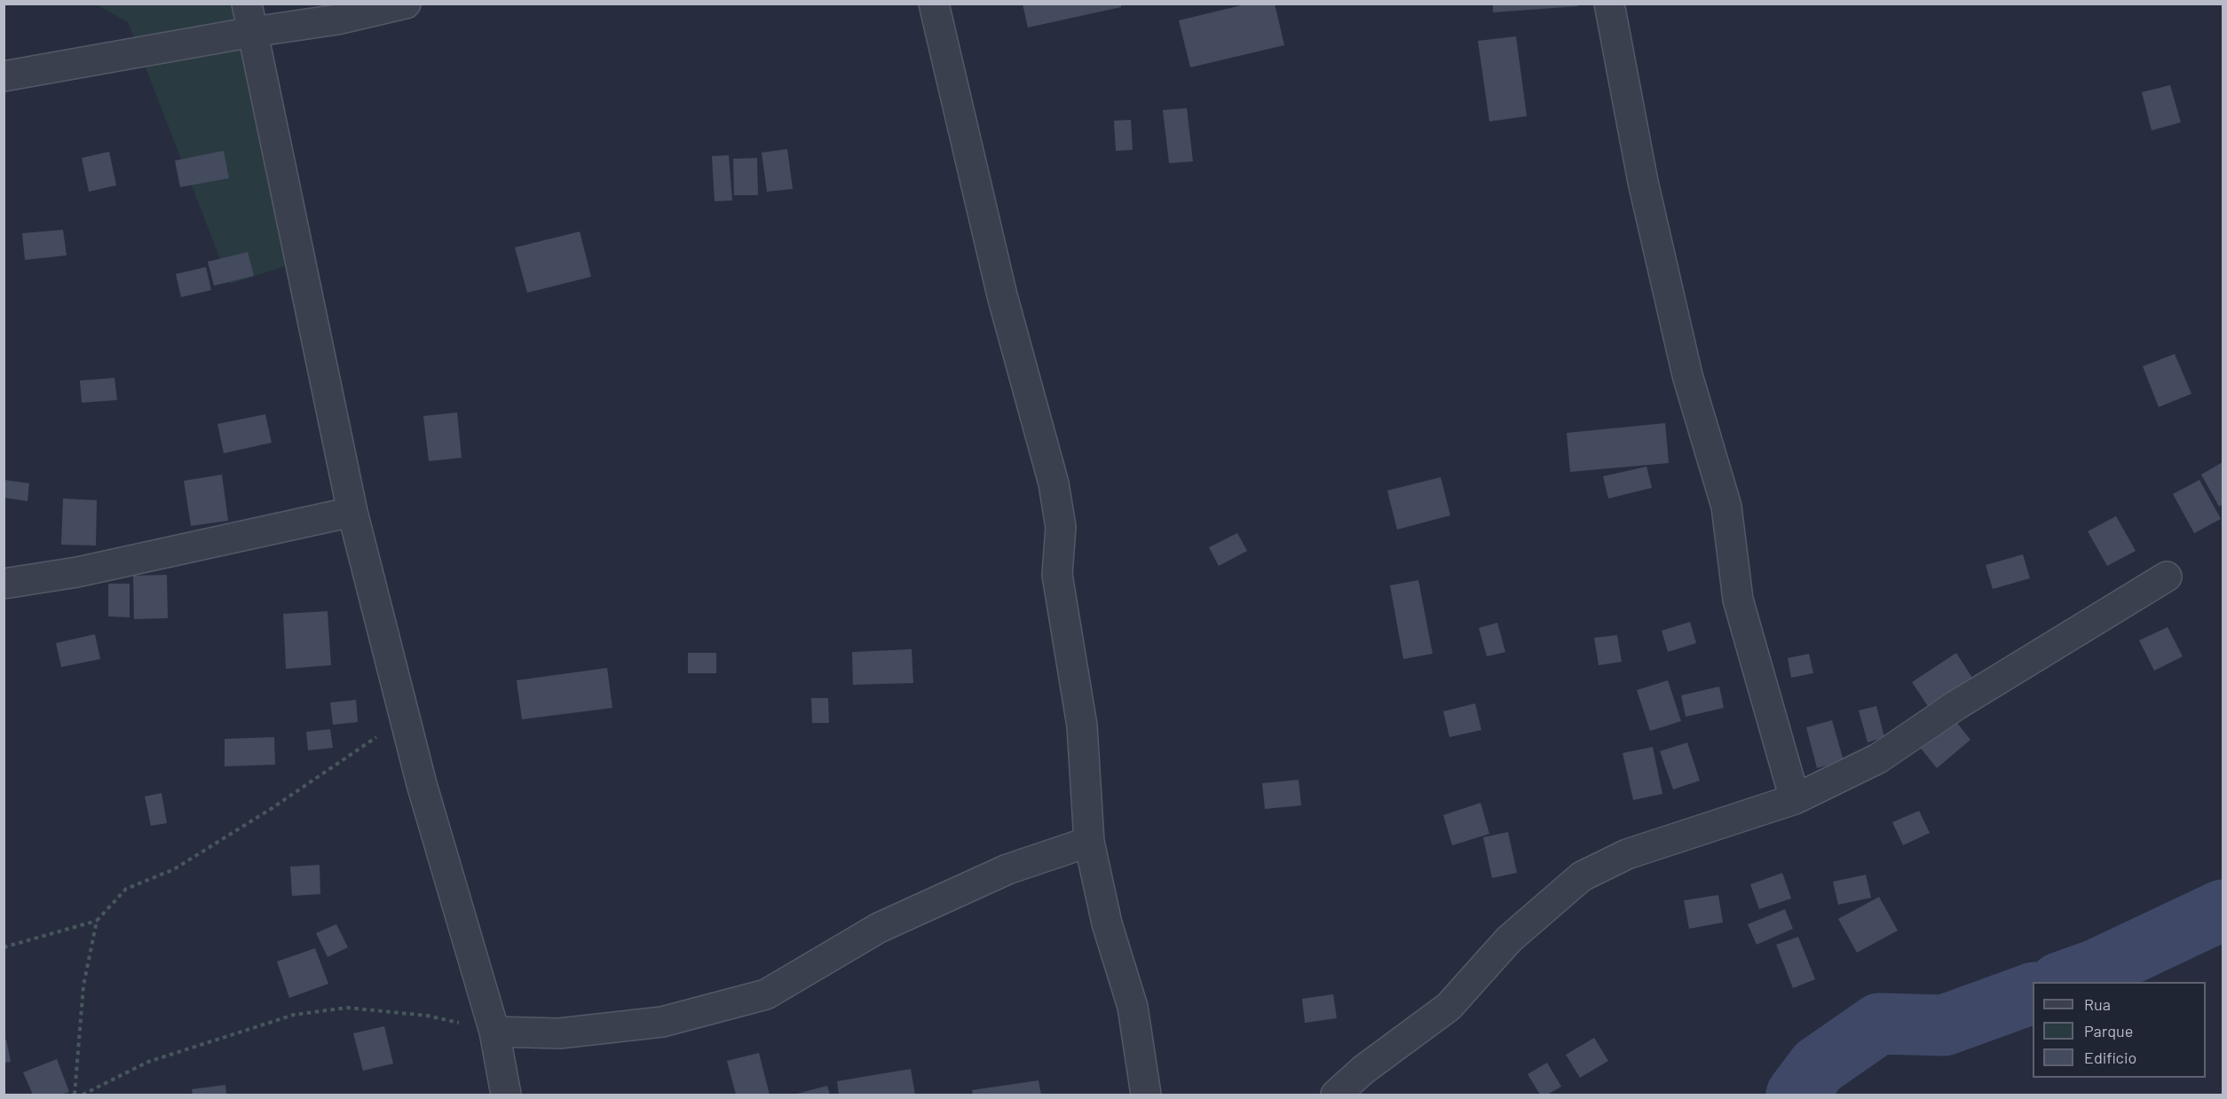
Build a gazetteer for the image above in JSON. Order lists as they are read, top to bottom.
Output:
{
  "legend": ["Rua", "Parque", "Edifício"]
}
